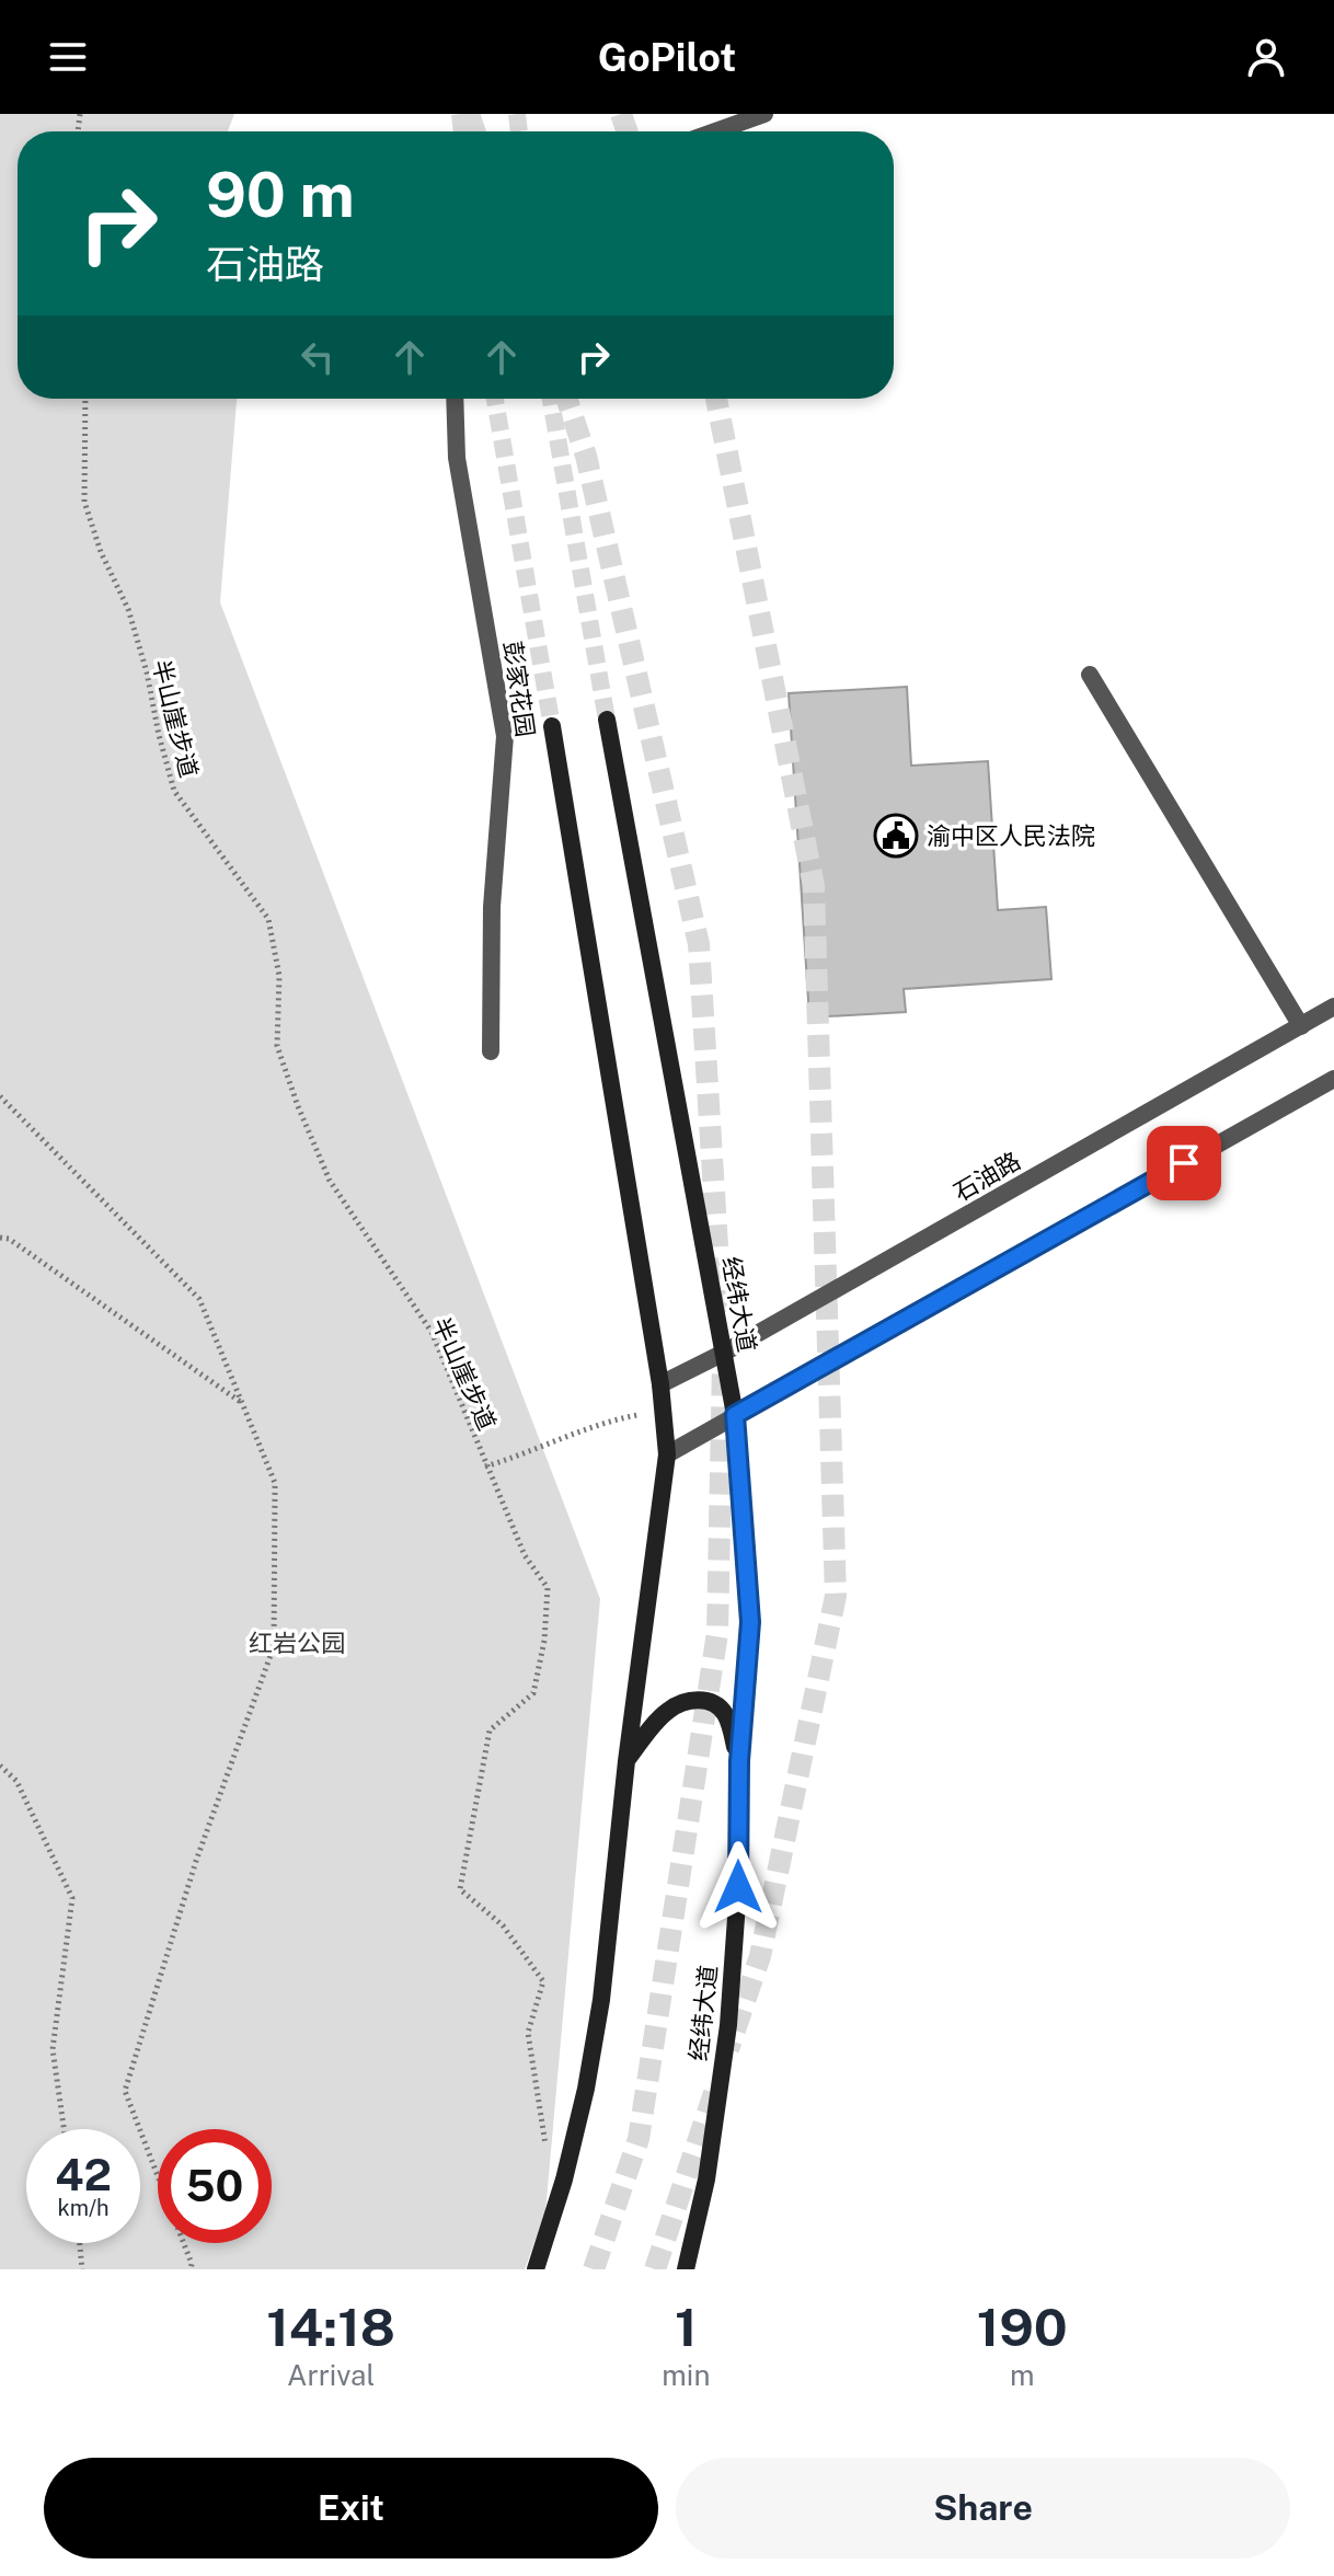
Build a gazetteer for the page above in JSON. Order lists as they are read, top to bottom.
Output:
{
  "streets": {
    "main road": ["经纬大道"],
    "street": ["彭家花园", "石油路"],
    "path": ["半山崖步道"]
  },
  "crossings": [
    ["石油路", "经纬大道"]
  ],
  "parks": ["红岩公园"],
  "places": {
    "public building": ["渝中区人民法院"]
  },
  "page": {
    "header": "GoPilot",
    "turn": ["90 m", "石油路"],
    "speed": "42 km/h",
    "limit": "50",
    "eta": [
      "14:18",
      "Arrival",
      "1",
      "min",
      "190",
      "m"
    ],
    "buttons": ["Exit", "Share"]
  }
}
